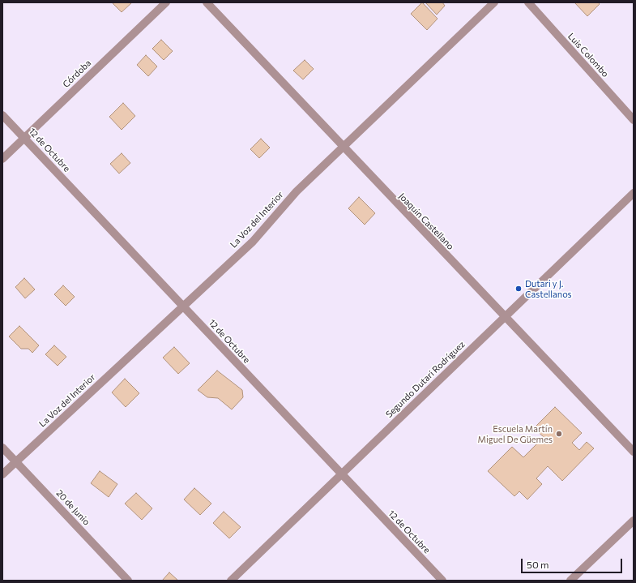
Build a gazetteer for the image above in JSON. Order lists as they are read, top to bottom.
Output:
{
  "streets": {
    "street": [
      "Luis Colombo",
      "Córdoba",
      "12 de Octubre",
      "La Voz del Interior",
      "Joaquin Castellano",
      "Segundo Dutari Rodríguez",
      "20 de Junio"
    ]
  },
  "crossings": [
    ["Córdoba", "12 de Octubre"],
    ["12 de Octubre", "La Voz del Interior"],
    ["12 de Octubre", "Segundo Dutari Rodríguez"],
    ["La Voz del Interior", "Joaquin Castellano"],
    ["La Voz del Interior", "20 de Junio"],
    ["Joaquin Castellano", "Segundo Dutari Rodríguez"]
  ],
  "places": ["Dutari y J. Castellanos", "Escuela Martín Miguel De Güemes"],
  "scale_bar": "50 m"
}
